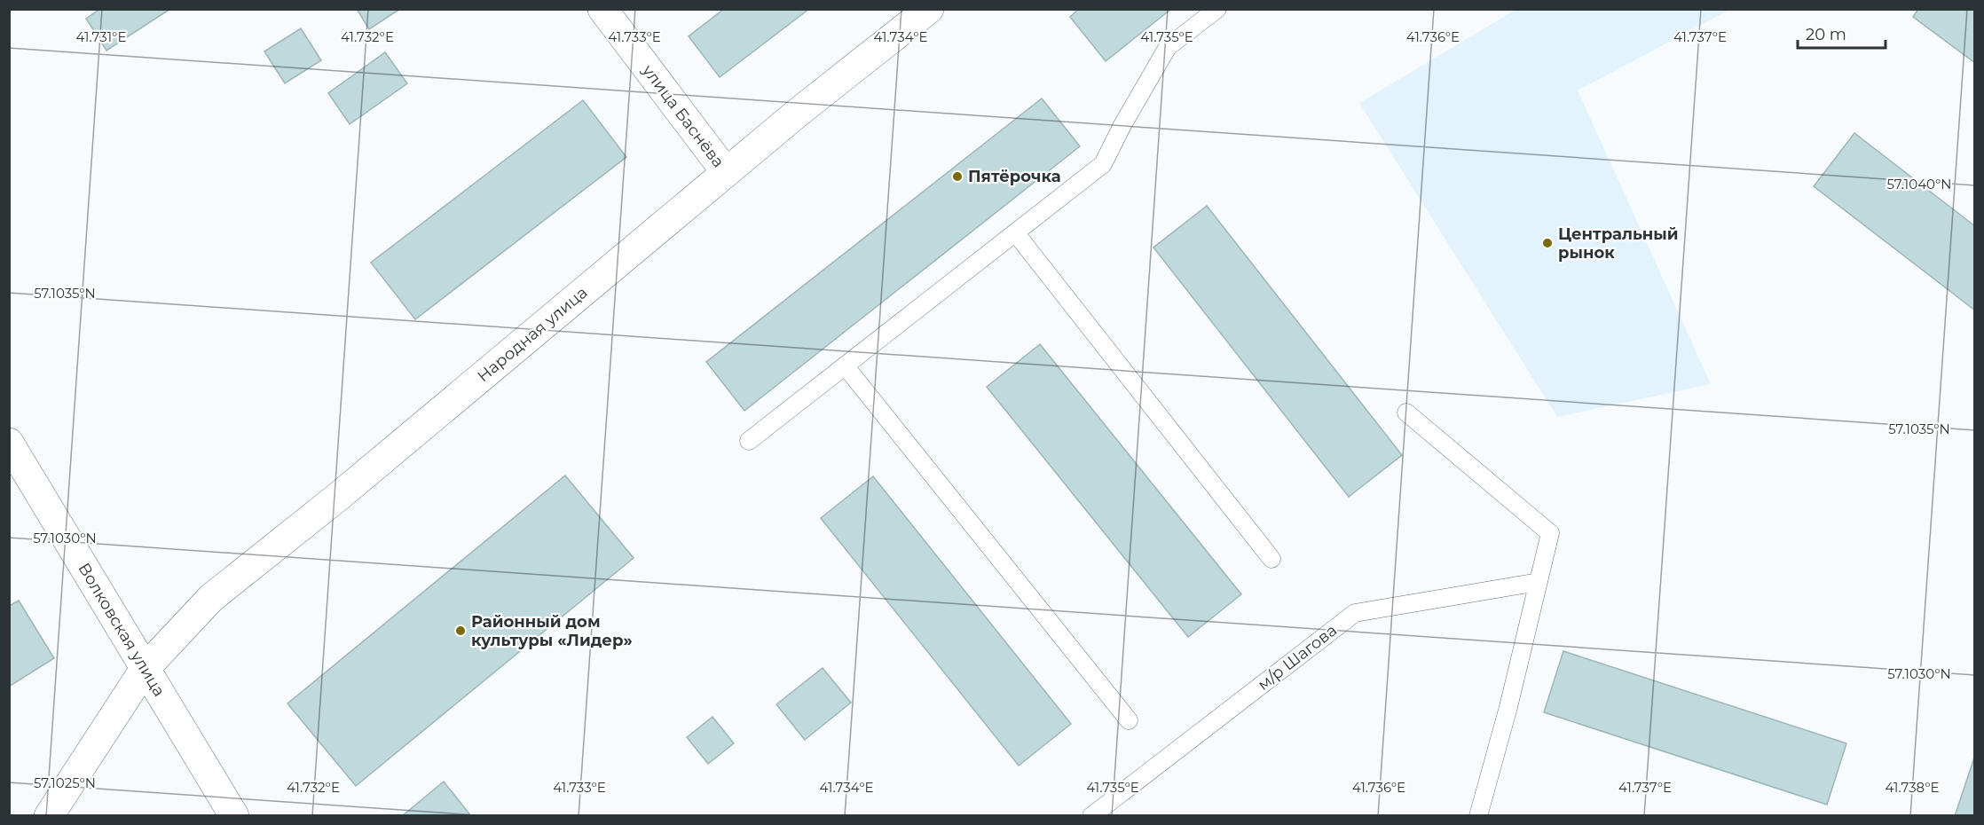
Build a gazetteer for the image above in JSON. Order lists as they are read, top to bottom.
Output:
{
  "streets": {
    "street": ["улица Баснёва", "Народная улица", "Волковская улица"],
    "lane": ["м/р Шагова"]
  },
  "crossings": [
    ["улица Баснёва", "Народная улица"],
    ["Народная улица", "Волковская улица"]
  ],
  "places": ["Пятёрочка", "Центральный рынок", "Районный дом культуры «Лидер»"],
  "scale_bar": "20 m",
  "coordinates": [
    "41.731°E",
    "41.732°E",
    "41.733°E",
    "41.734°E",
    "41.735°E",
    "41.736°E",
    "41.737°E",
    "57.1040°N",
    "57.1035°N",
    "57.1030°N",
    "57.1025°N",
    "41.738°E"
  ]
}
